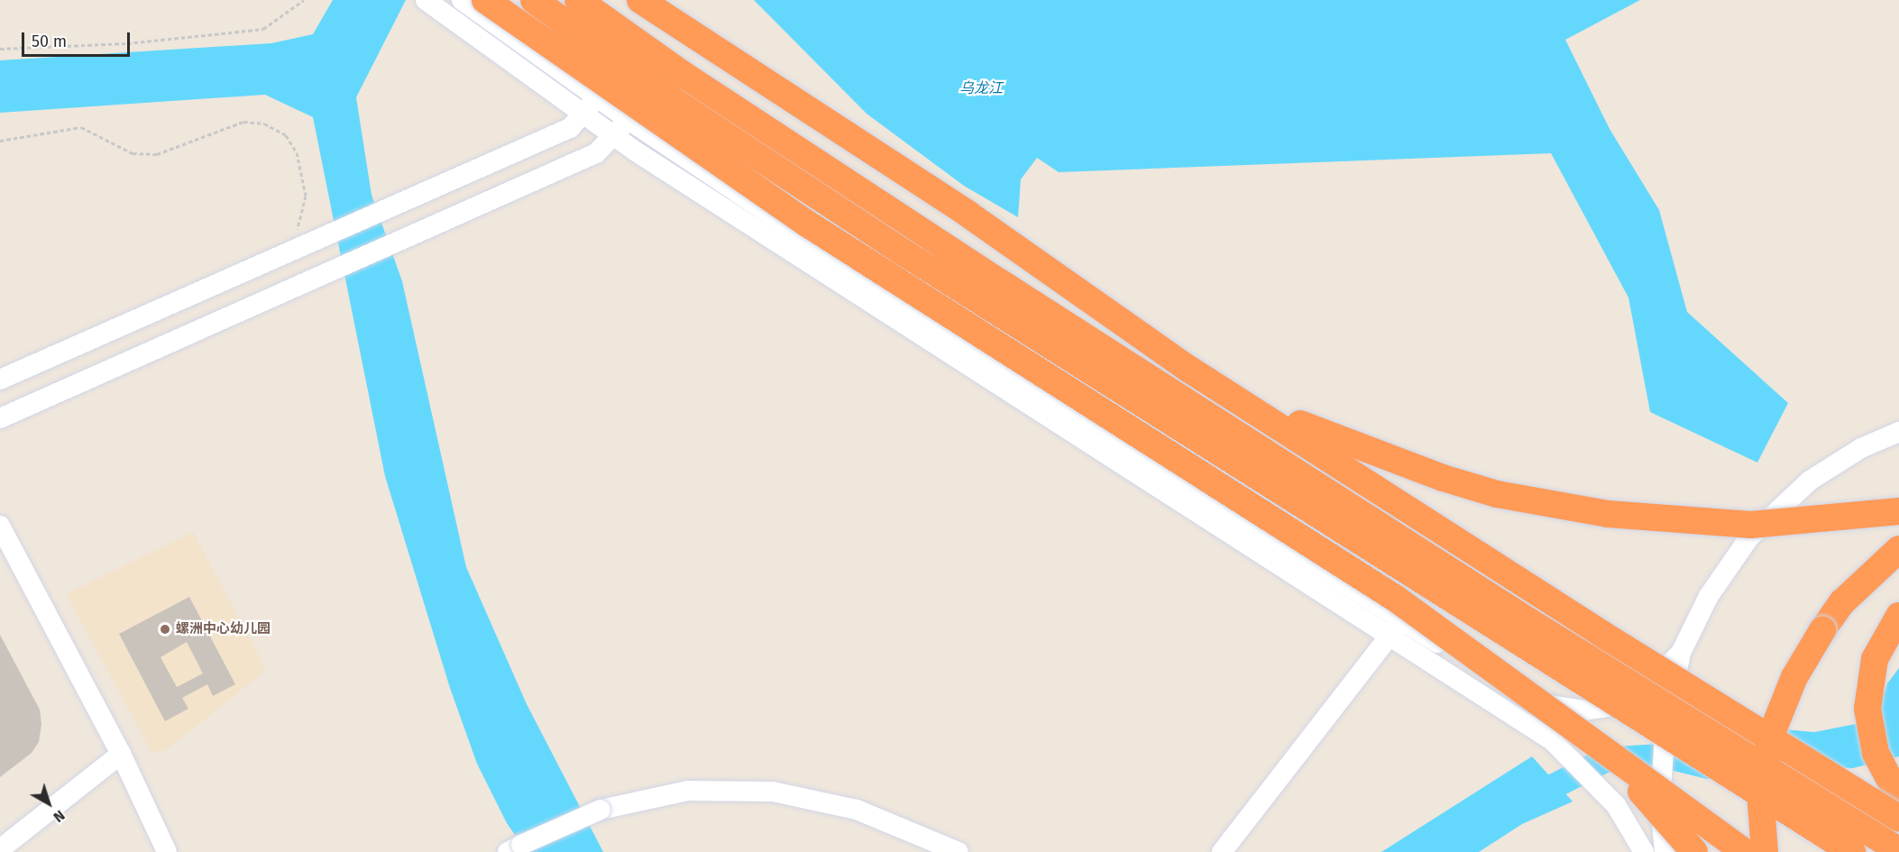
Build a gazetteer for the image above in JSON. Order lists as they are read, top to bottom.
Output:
{
  "water": ["乌龙江"],
  "places": ["螺洲中心幼儿园"],
  "scale_bar": "50 m",
  "north": "bottom right"
}
